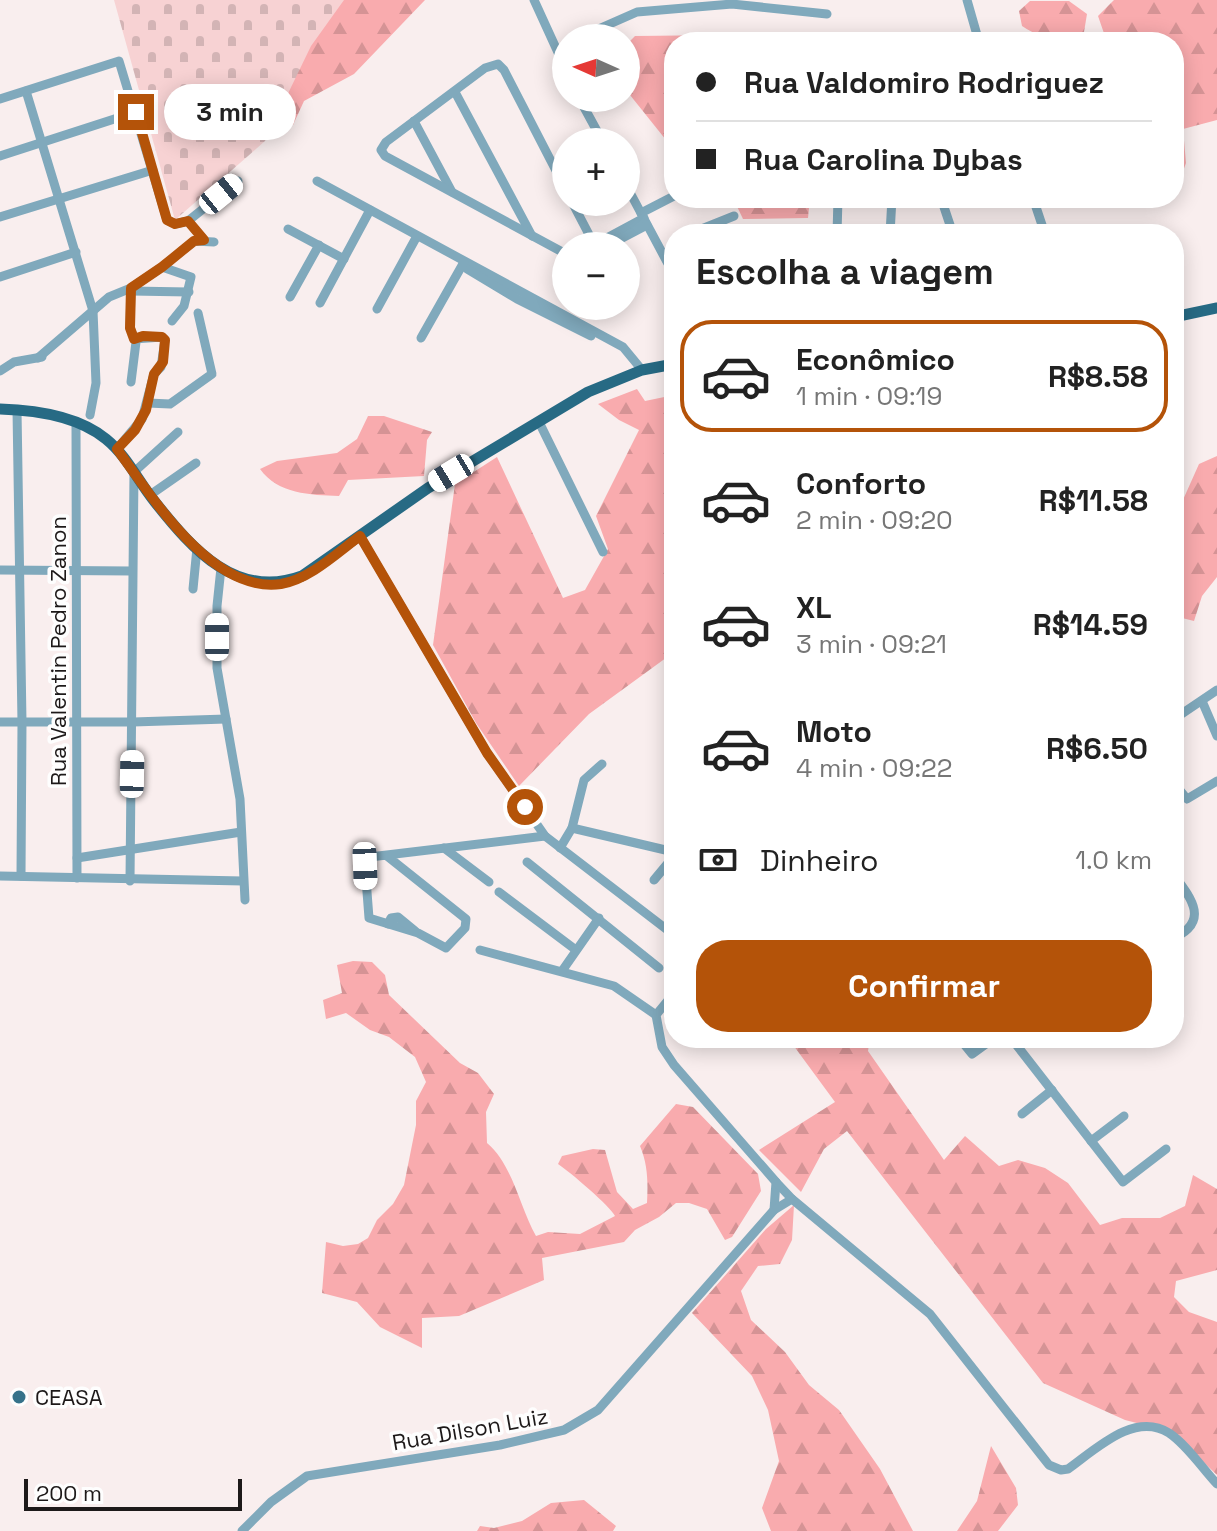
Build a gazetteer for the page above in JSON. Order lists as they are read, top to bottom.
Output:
{
  "streets": {
    "street": ["Rua Valentin Pedro Zanon", "Rua Dilson Luiz"]
  },
  "places": ["CEASA"],
  "scale_bar": "200 m",
  "north": "left",
  "page": {
    "map_buttons": ["+", "−"],
    "banner": ["Rua Valdomiro Rodriguez", "Rua Carolina Dybas"],
    "bubble": "3 min",
    "heading": "Escolha a viagem",
    "list": [
      {
        "name": "Econômico",
        "note": "1 min · 09:19",
        "value": "R$8.58"
      },
      {
        "name": "Conforto",
        "note": "2 min · 09:20",
        "value": "R$11.58"
      },
      {
        "name": "XL",
        "note": "3 min · 09:21",
        "value": "R$14.59"
      },
      {
        "name": "Moto",
        "note": "4 min · 09:22",
        "value": "R$6.50"
      }
    ],
    "pay": ["Dinheiro", "1.0 km"],
    "buttons": "Confirmar",
    "scale": "200 m"
  }
}
